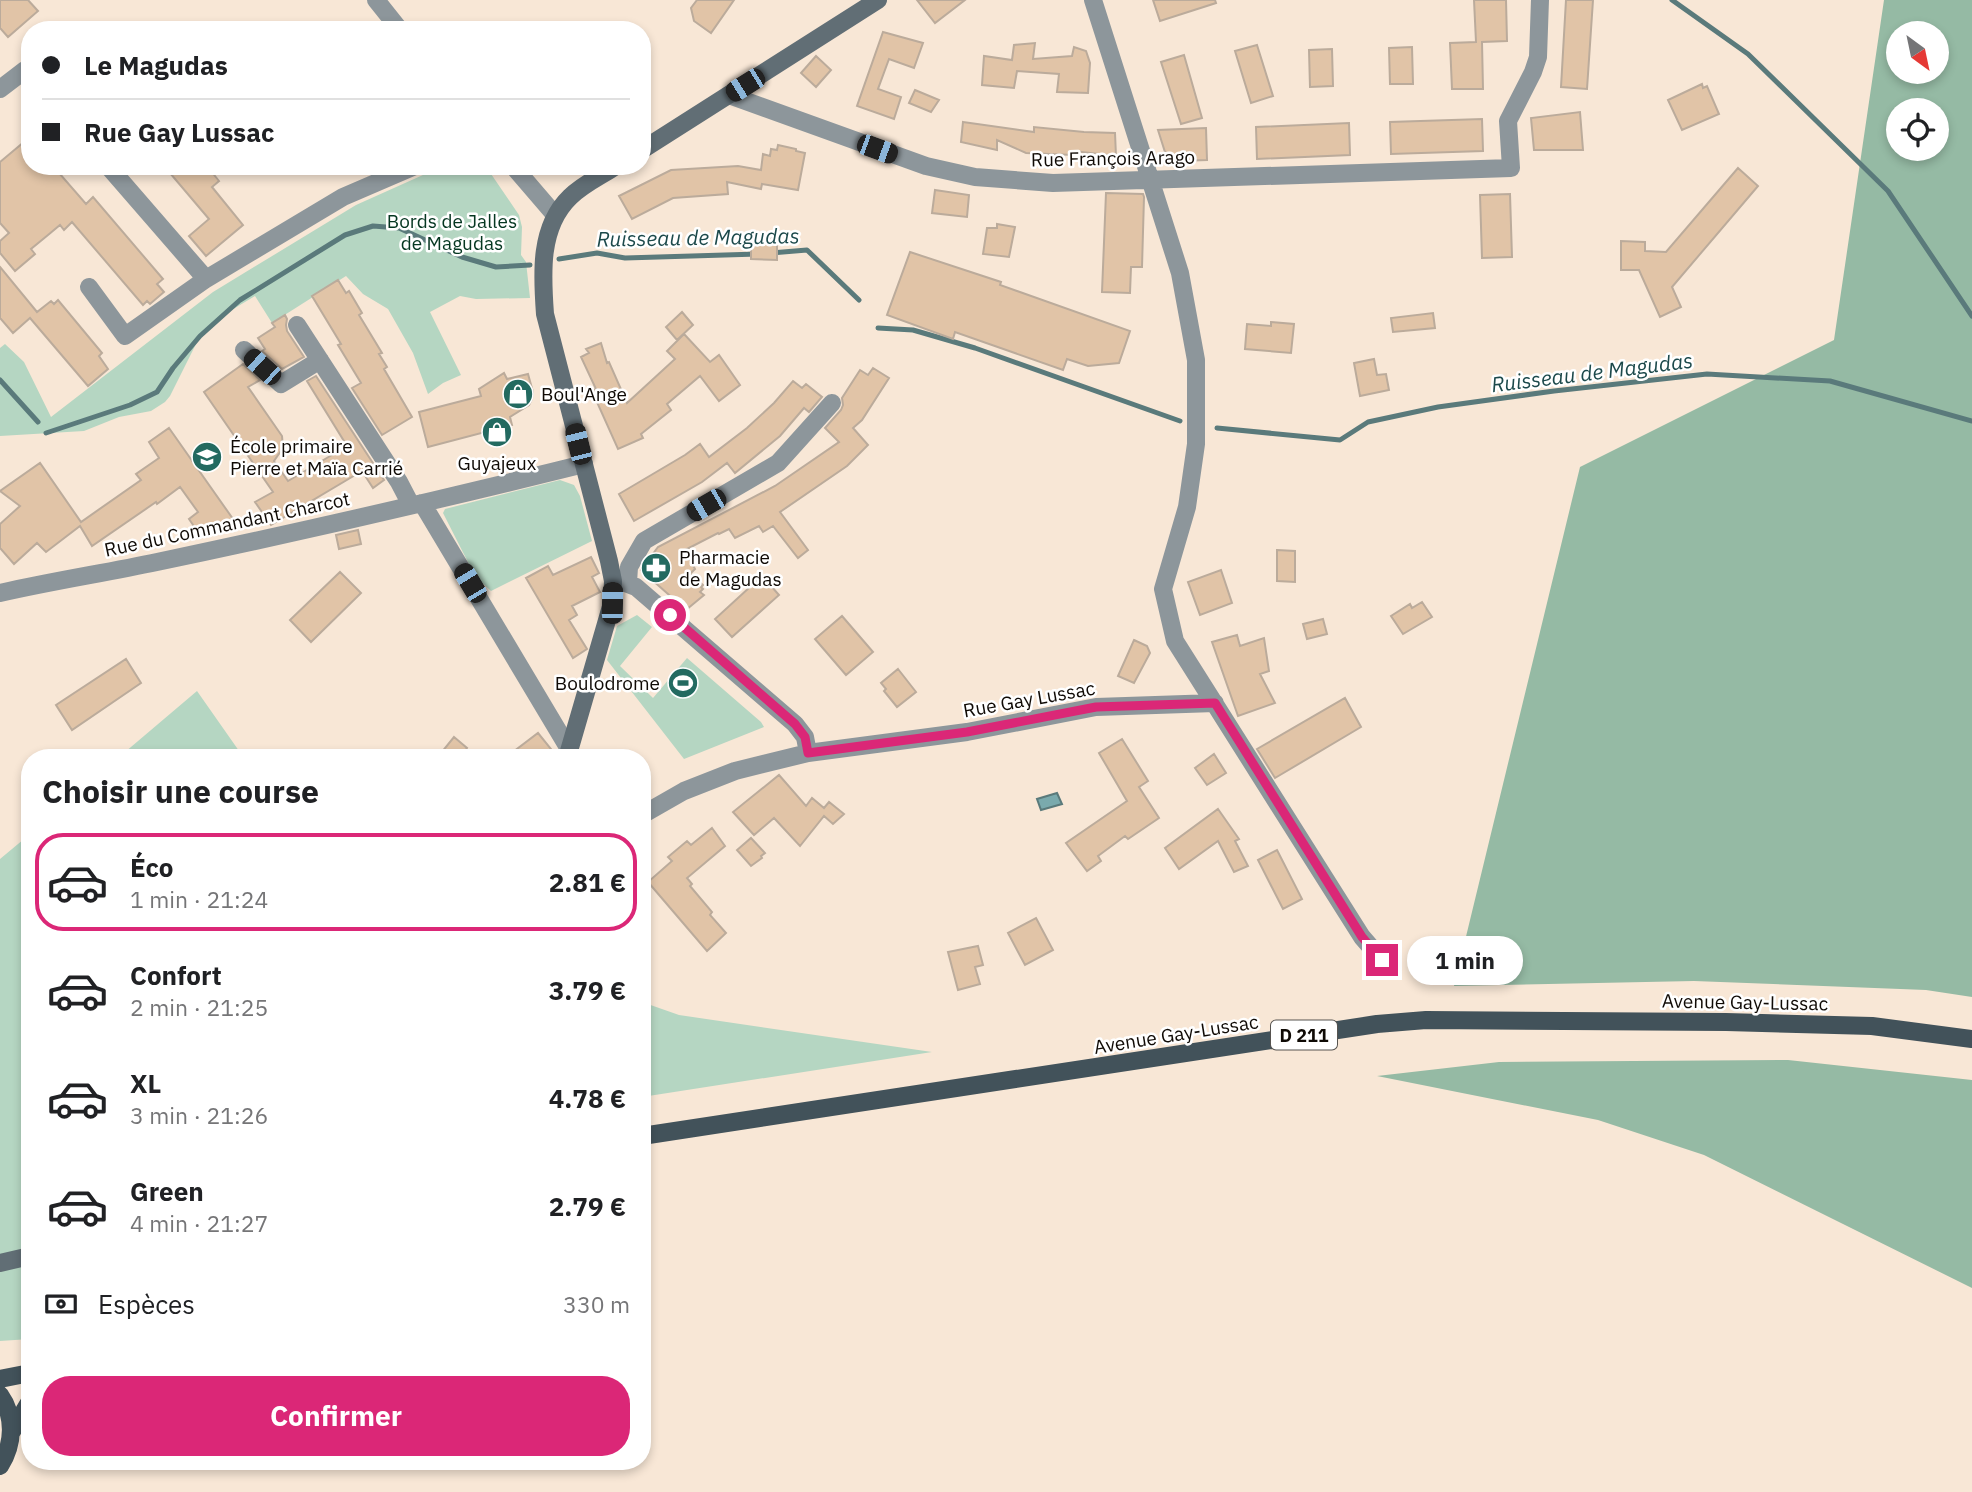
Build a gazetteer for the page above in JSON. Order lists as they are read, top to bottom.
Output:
{
  "streets": {
    "main road": ["Avenue Gay-Lussac", "D 211"],
    "street": ["Rue François Arago", "Rue du Commandant Charcot", "Rue Gay Lussac"]
  },
  "water": ["Ruisseau de Magudas"],
  "parks": ["Bords de Jalles de Magudas"],
  "places": {
    "shop": ["Boul'Ange", "Guyajeux"],
    "school or university": ["École primaire Pierre et Maïa Carrié"],
    "pharmacy": ["Pharmacie de Magudas"],
    "sports": ["Boulodrome"]
  },
  "north": "bottom right",
  "page": {
    "banner": ["Le Magudas", "Rue Gay Lussac"],
    "heading": "Choisir une course",
    "list": [
      {
        "name": "Éco",
        "note": "1 min · 21:24",
        "value": "2.81 €"
      },
      {
        "name": "Confort",
        "note": "2 min · 21:25",
        "value": "3.79 €"
      },
      {
        "name": "XL",
        "note": "3 min · 21:26",
        "value": "4.78 €"
      },
      {
        "name": "Green",
        "note": "4 min · 21:27",
        "value": "2.79 €"
      }
    ],
    "bubble": "1 min",
    "pay": ["Espèces", "330 m"],
    "buttons": "Confirmer"
  }
}
